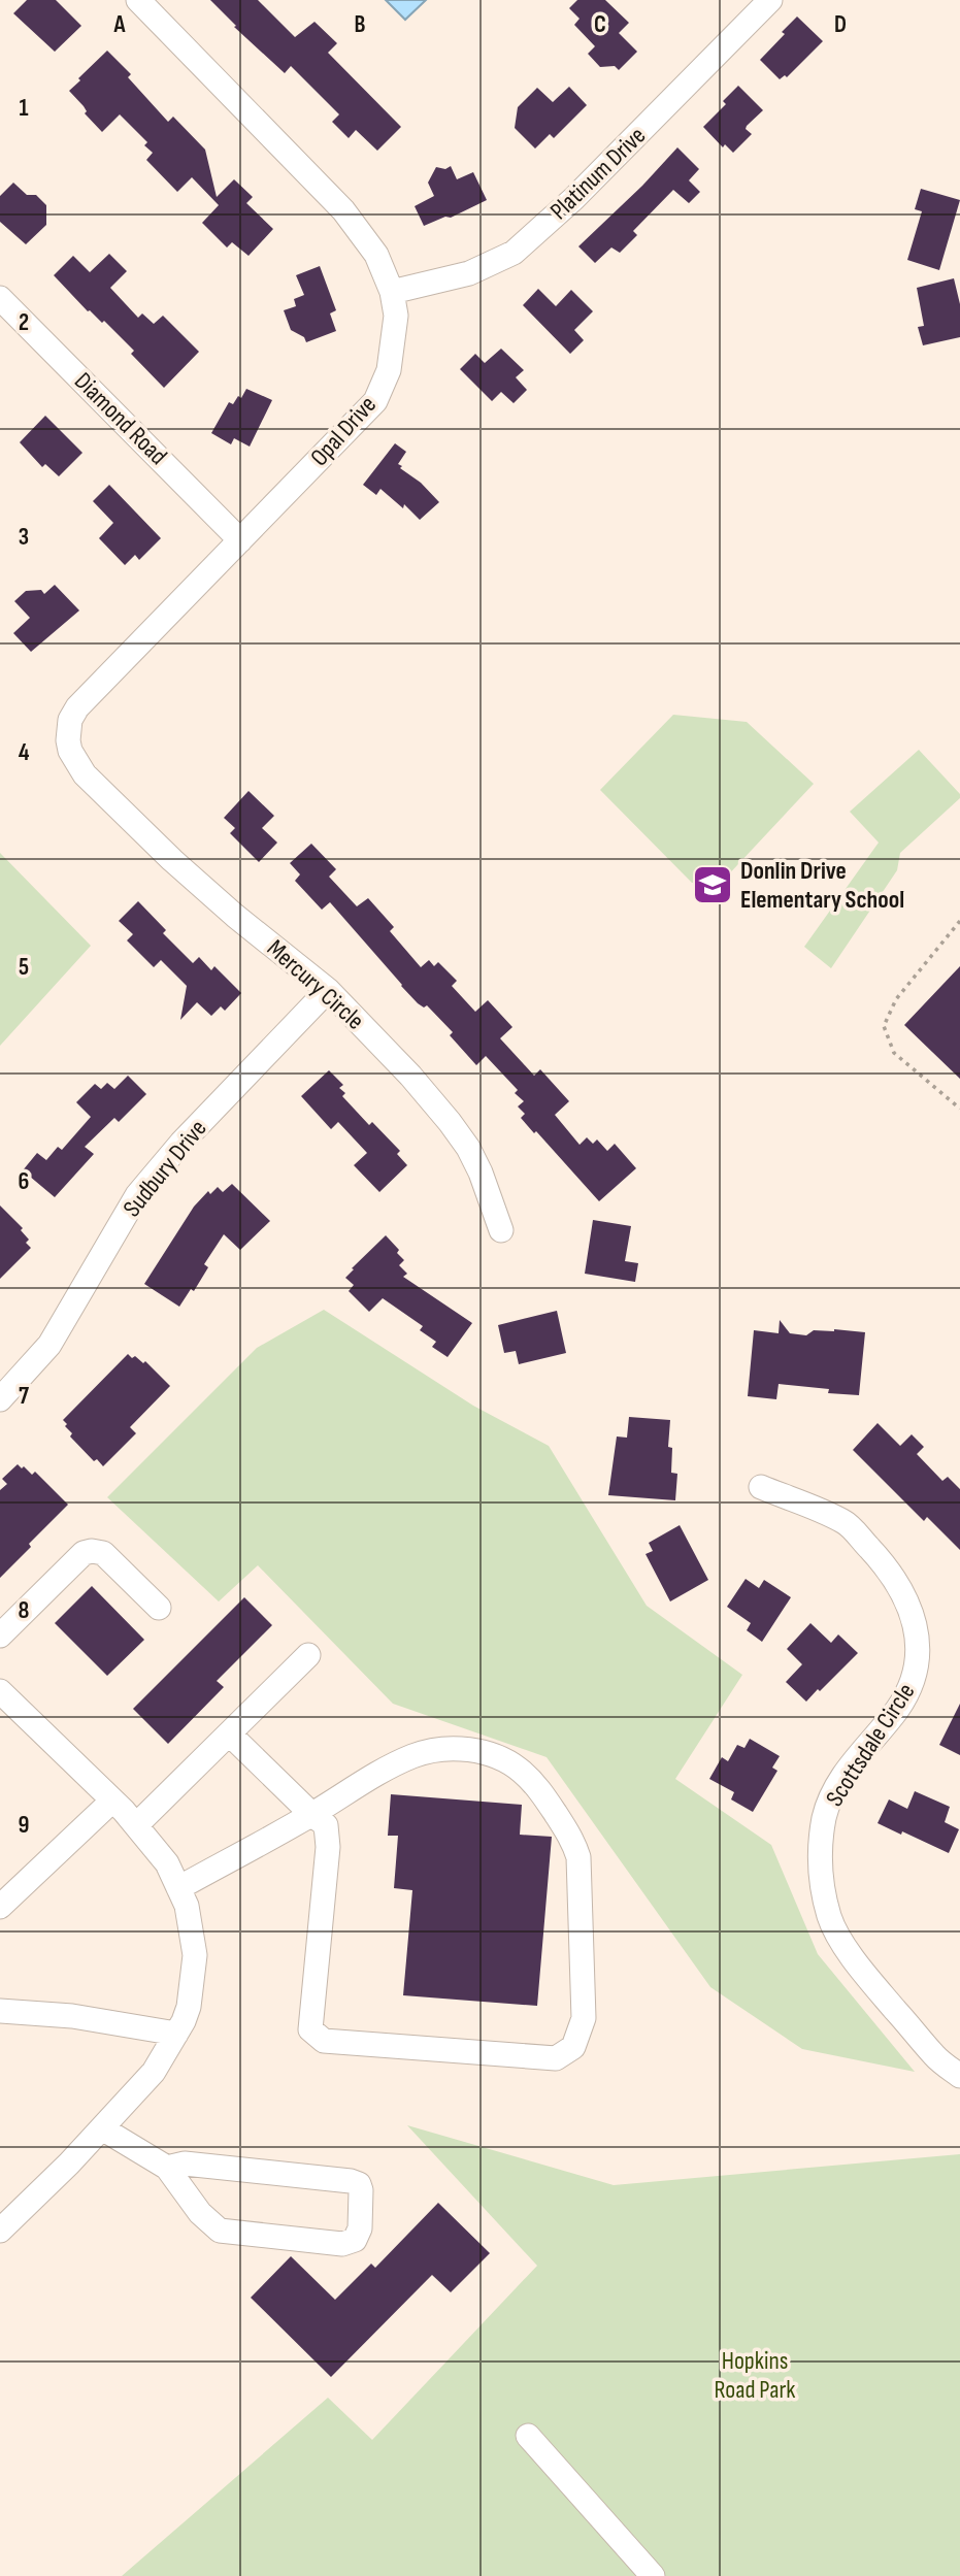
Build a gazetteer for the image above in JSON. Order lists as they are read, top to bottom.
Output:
{
  "streets": {
    "street": [
      "Platinum Drive",
      "Diamond Road",
      "Opal Drive",
      "Mercury Circle",
      "Sudbury Drive",
      "Scottsdale Circle"
    ]
  },
  "crossings": [
    ["Platinum Drive", "Opal Drive"],
    ["Diamond Road", "Opal Drive"],
    ["Opal Drive", "Mercury Circle"],
    ["Mercury Circle", "Sudbury Drive"]
  ],
  "parks": ["Hopkins Road Park"],
  "places": {
    "school or university": ["Donlin Drive Elementary School"]
  },
  "grid": {
    "columns": [
      "A",
      "B",
      "C",
      "D"
    ],
    "rows": [
      "1",
      "2",
      "3",
      "4",
      "5",
      "6",
      "7",
      "8",
      "9"
    ]
  }
}
